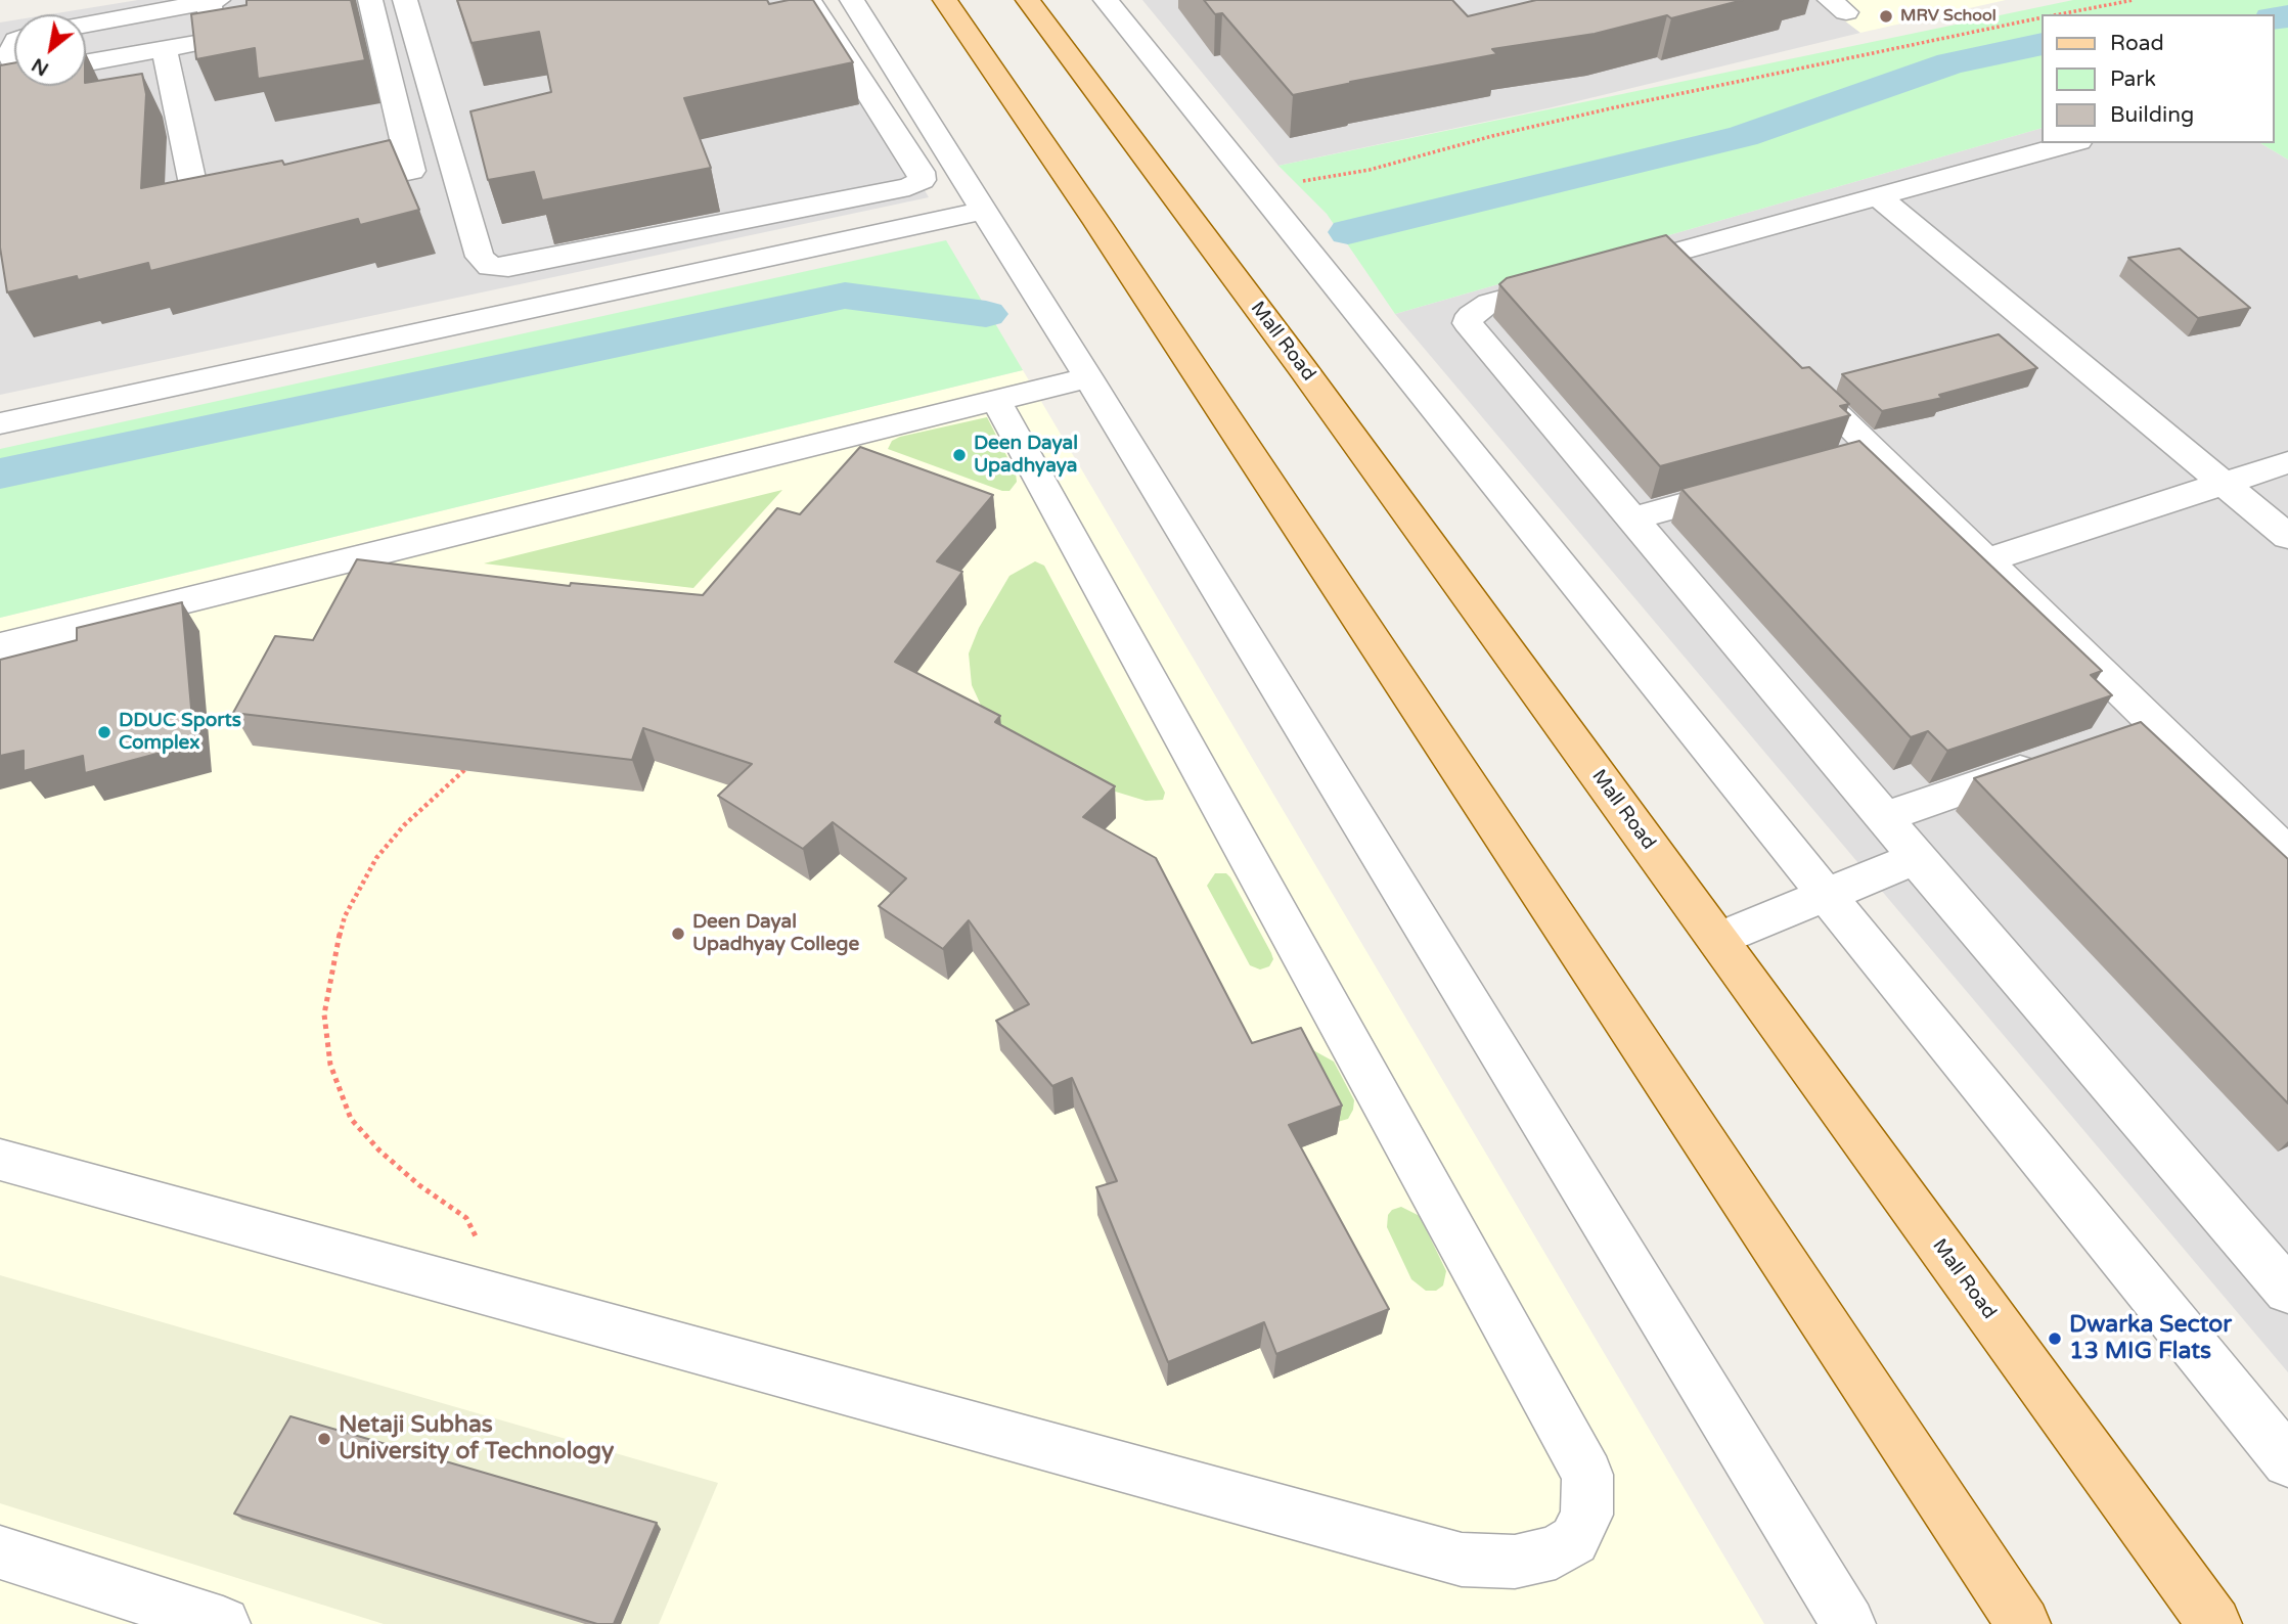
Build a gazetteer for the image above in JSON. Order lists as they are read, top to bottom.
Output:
{
  "streets": {
    "main road": ["Mall Road"]
  },
  "places": [
    "MRV School",
    "Deen Dayal Upadhyaya",
    "DDUC Sports Complex",
    "Deen Dayal Upadhyay College",
    "Dwarka Sector 13 MIG Flats",
    "Netaji Subhas University of Technology"
  ],
  "legend": ["Road", "Park", "Building"],
  "north": "bottom left"
}
